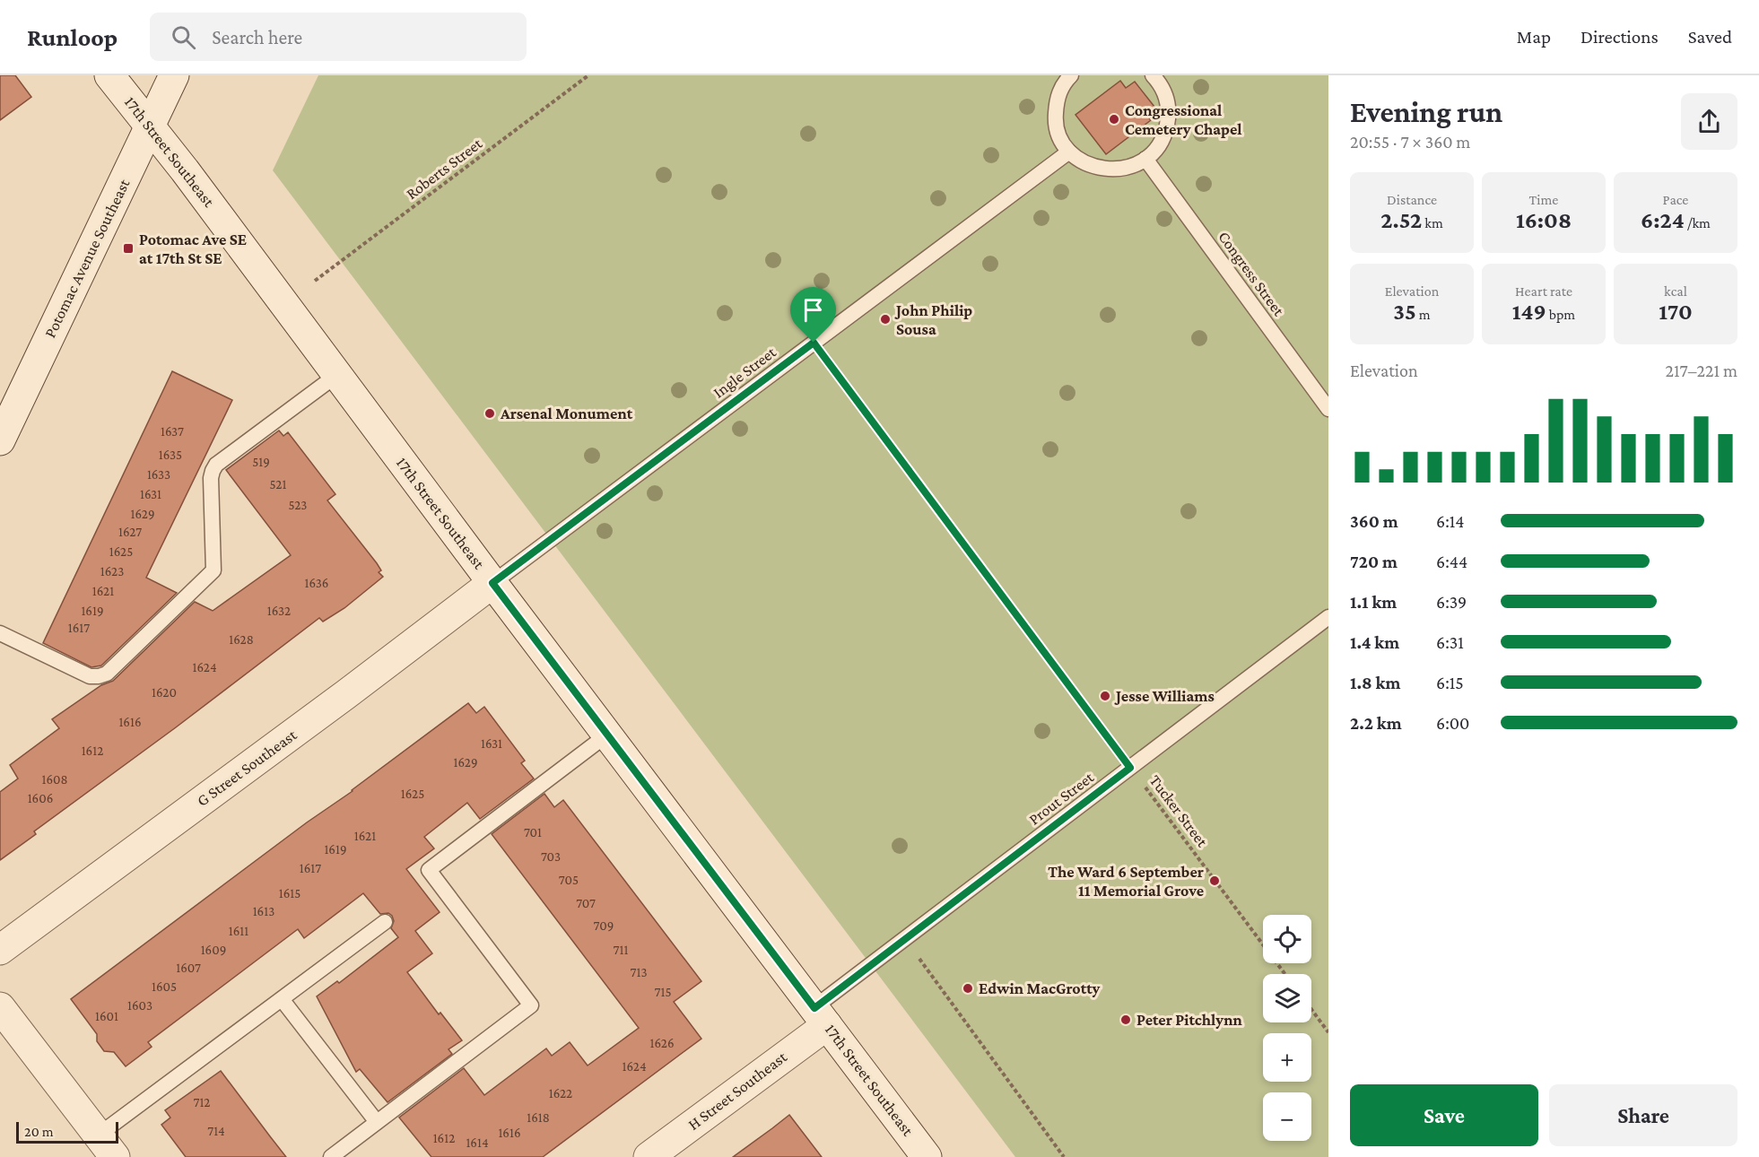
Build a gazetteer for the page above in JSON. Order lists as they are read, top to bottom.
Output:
{
  "streets": {
    "street": [
      "17th Street Southeast",
      "Potomac Avenue Southeast",
      "G Street Southeast",
      "H Street Southeast"
    ],
    "lane": ["Congress Street", "Ingle Street", "Prout Street"],
    "path": ["Roberts Street", "Tucker Street"]
  },
  "crossings": [
    ["17th Street Southeast", "Potomac Avenue Southeast"],
    ["17th Street Southeast", "Ingle Street"],
    ["17th Street Southeast", "G Street Southeast"],
    ["17th Street Southeast", "Prout Street"],
    ["17th Street Southeast", "H Street Southeast"],
    ["Ingle Street", "G Street Southeast"],
    ["Ingle Street", "Tucker Street"],
    ["Prout Street", "Tucker Street"],
    ["Prout Street", "H Street Southeast"]
  ],
  "places": {
    "other": [
      "Congressional Cemetery Chapel",
      "John Philip Sousa",
      "Arsenal Monument",
      "Jesse Williams",
      "The Ward 6 September 11 Memorial Grove",
      "Edwin MacGrotty",
      "Peter Pitchlynn"
    ],
    "transit": ["Potomac Ave SE at 17th St SE"]
  },
  "house_numbers": [
    "1637",
    "1635",
    "519",
    "1633",
    "521",
    "1631",
    "523",
    "1629",
    "1627",
    "1625",
    "1623",
    "1636",
    "1621",
    "1619",
    "1632",
    "1617",
    "1628",
    "1624",
    "1620",
    "1616",
    "1631",
    "1612",
    "1629",
    "1608",
    "1625",
    "1606",
    "701",
    "1621",
    "1619",
    "703",
    "1617",
    "705",
    "1615",
    "707",
    "1613",
    "709",
    "1611",
    "1609",
    "711",
    "1607",
    "713",
    "1605",
    "715",
    "1603",
    "1601",
    "1626",
    "1624",
    "1622",
    "712",
    "1618",
    "714",
    "1616",
    "1612",
    "1614"
  ],
  "scale_bar": "20 m",
  "page": {
    "header": "Runloop",
    "search": "Search here",
    "nav": ["Map", "Directions", "Saved"],
    "heading": ["Evening run", "20:55 · 7 × 360 m"],
    "stats": [
      ["Distance", "2.52 km"],
      ["Time", "16:08"],
      ["Pace", "6:24 /km"],
      ["Elevation", "35 m"],
      ["Heart rate", "149 bpm"],
      ["kcal", "170"]
    ],
    "chart": ["Elevation", "217–221 m"],
    "list": [
      {
        "name": "360 m",
        "note": "6:14"
      },
      {
        "name": "720 m",
        "note": "6:44"
      },
      {
        "name": "1.1 km",
        "note": "6:39"
      },
      {
        "name": "1.4 km",
        "note": "6:31"
      },
      {
        "name": "1.8 km",
        "note": "6:15"
      },
      {
        "name": "2.2 km",
        "note": "6:00"
      }
    ],
    "map_buttons": ["+", "−"],
    "buttons": ["Save", "Share"],
    "scale": "20 m"
  }
}
